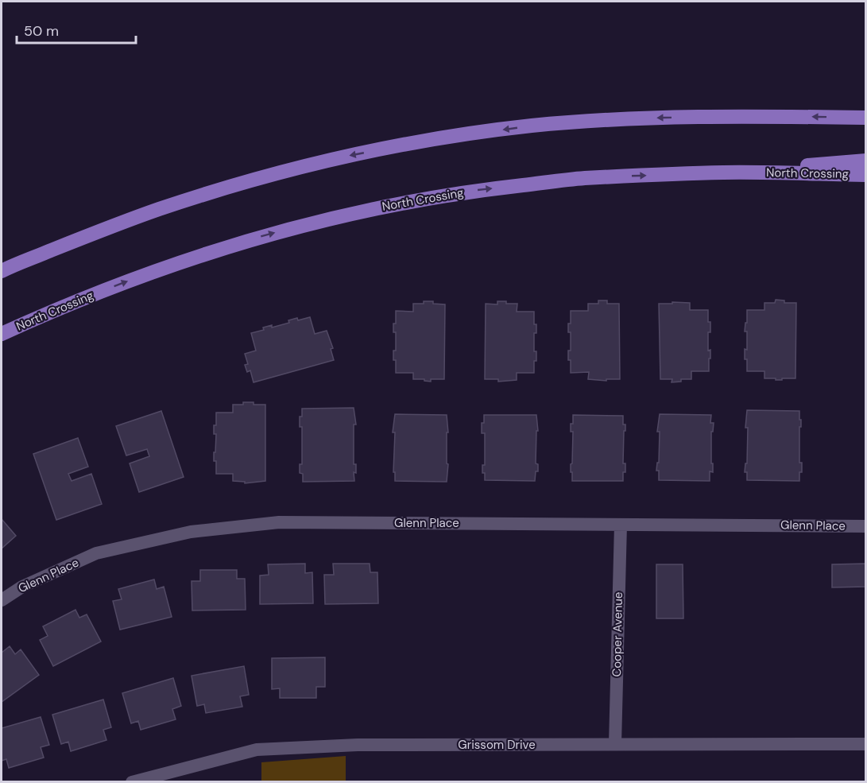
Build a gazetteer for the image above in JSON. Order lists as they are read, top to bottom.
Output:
{
  "streets": {
    "main road": ["North Crossing"],
    "street": ["Glenn Place", "Cooper Avenue", "Grissom Drive"]
  },
  "crossings": [
    ["Glenn Place", "Cooper Avenue"],
    ["Cooper Avenue", "Grissom Drive"]
  ],
  "scale_bar": "50 m"
}
